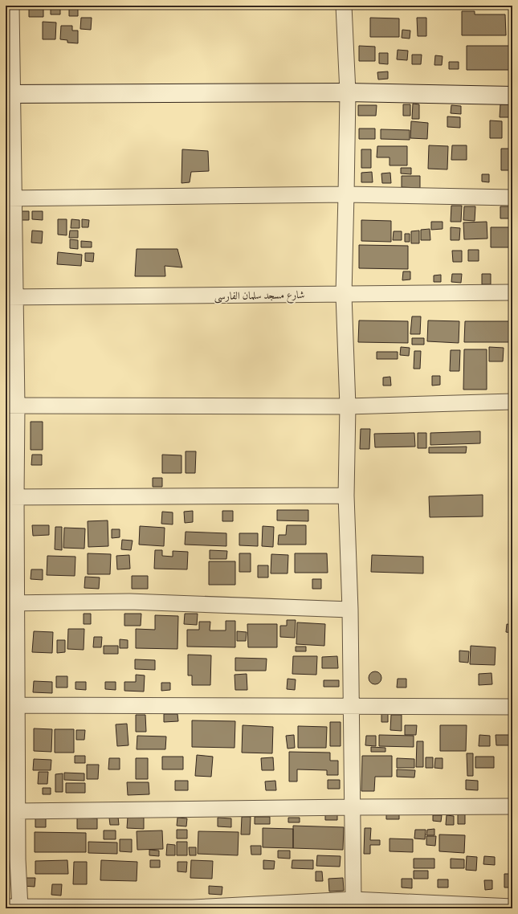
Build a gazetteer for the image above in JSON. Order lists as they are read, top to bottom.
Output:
{
  "streets": {
    "street": ["شارع مسجد سلمان الفارسى"]
  }
}
